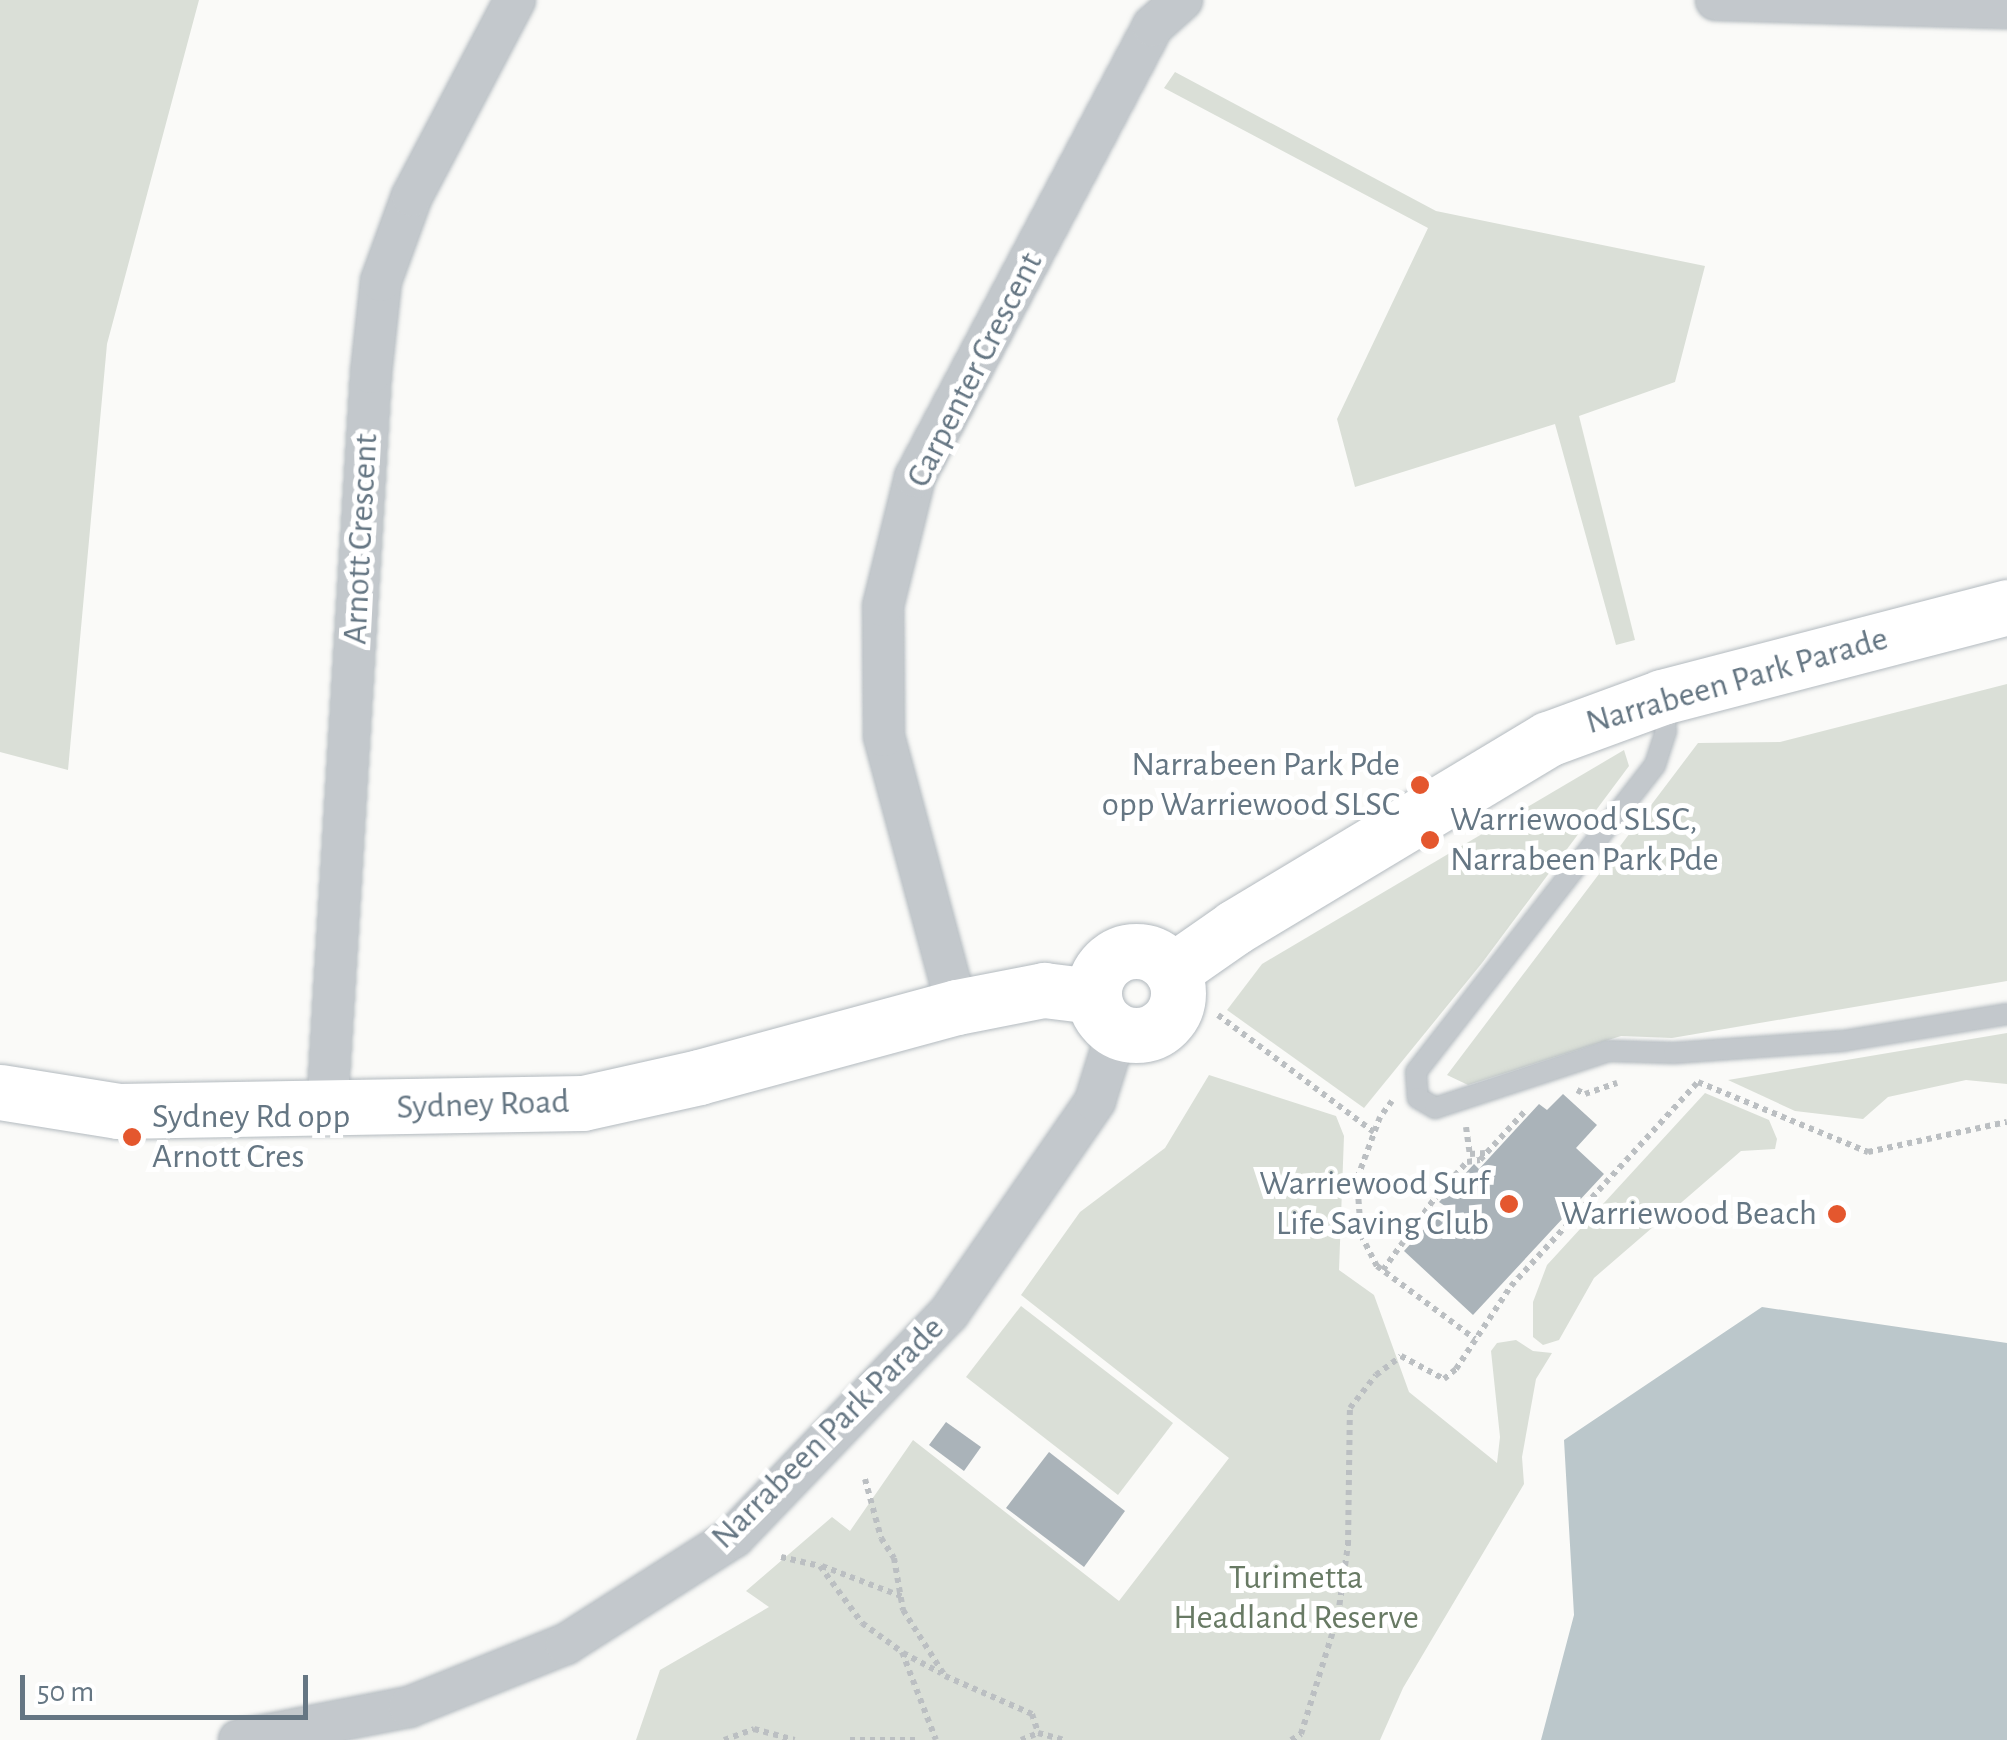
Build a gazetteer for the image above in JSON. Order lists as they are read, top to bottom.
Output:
{
  "streets": {
    "street": [
      "Carpenter Crescent",
      "Arnott Crescent",
      "Narrabeen Park Parade",
      "Sydney Road"
    ]
  },
  "crossings": [
    ["Carpenter Crescent", "Sydney Road"],
    ["Arnott Crescent", "Sydney Road"]
  ],
  "parks": ["Turimetta Headland Reserve"],
  "places": [
    "Narrabeen Park Pde opp Warriewood SLSC",
    "Warriewood SLSC, Narrabeen Park Pde",
    "Sydney Rd opp Arnott Cres",
    "Warriewood Surf Life Saving Club",
    "Warriewood Beach"
  ],
  "scale_bar": "50 m"
}
